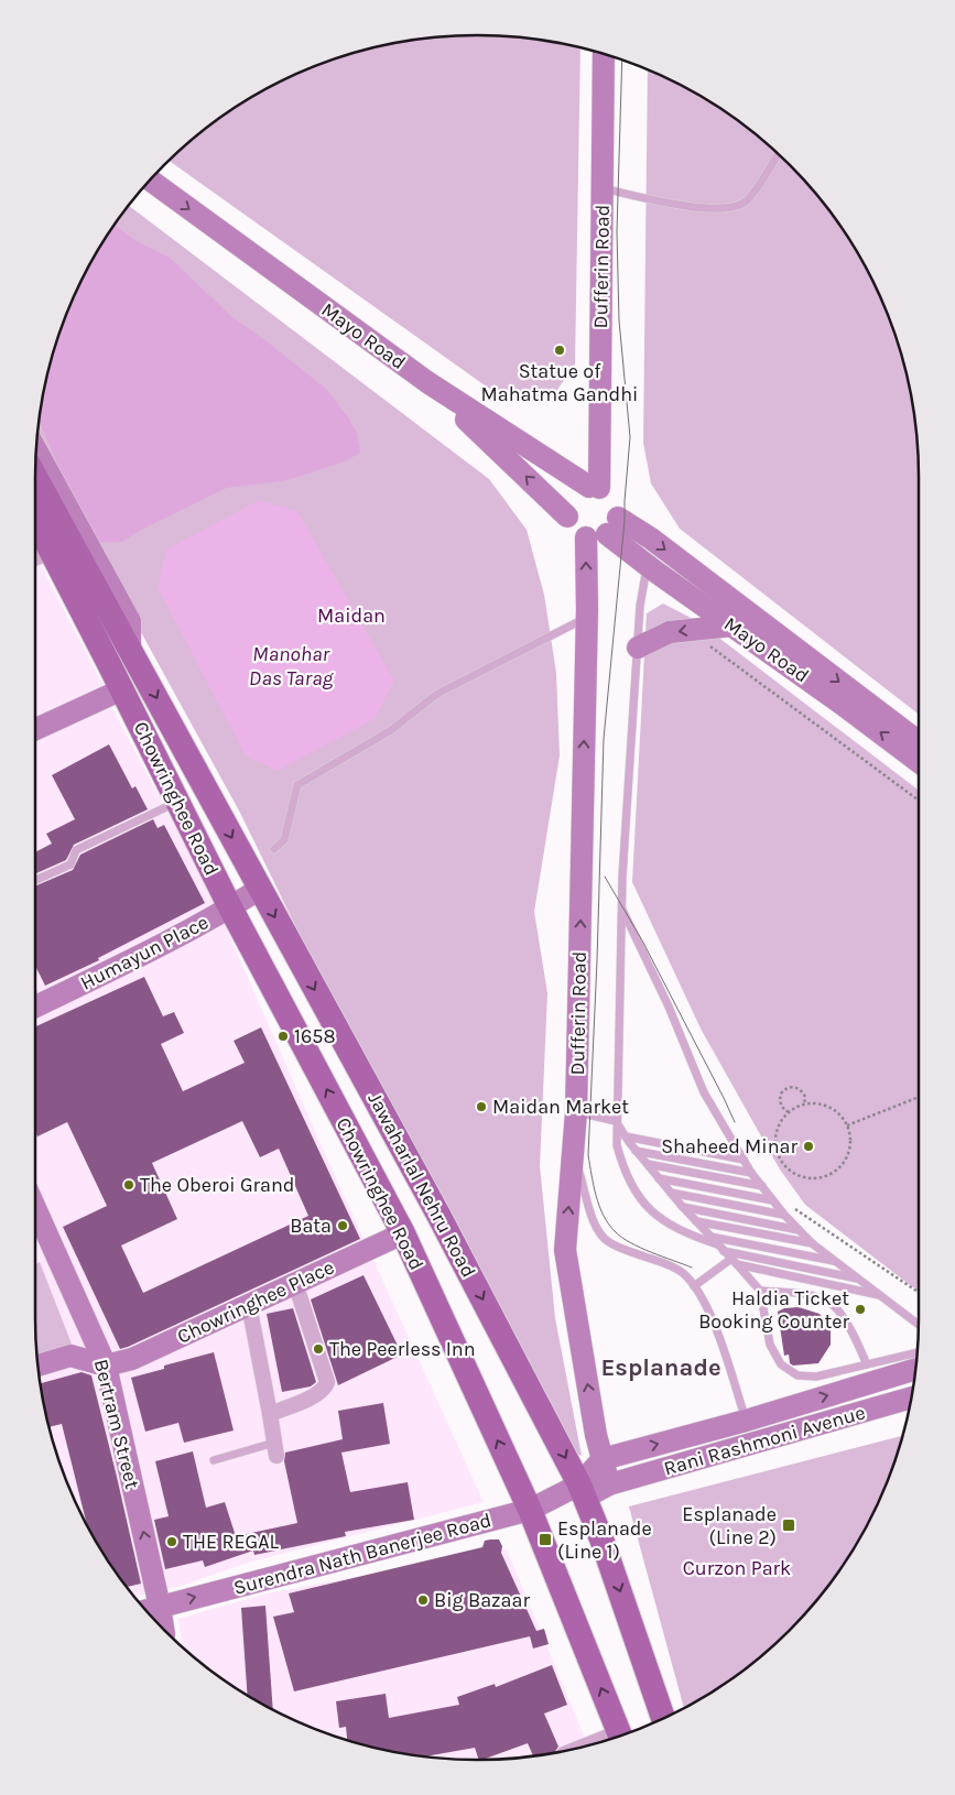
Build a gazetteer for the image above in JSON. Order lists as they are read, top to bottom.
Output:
{
  "streets": {
    "main road": [
      "Dufferin Road",
      "Mayo Road",
      "Chowringhee Road",
      "Humayun Place",
      "Jawaharlal Nehru Road",
      "Chowringhee Place",
      "Bertram Street",
      "Rani Rashmoni Avenue",
      "Surendra Nath Banerjee Road"
    ]
  },
  "crossings": [
    ["Dufferin Road", "Mayo Road"],
    ["Dufferin Road", "Rani Rashmoni Avenue"],
    ["Chowringhee Road", "Humayun Place"],
    ["Chowringhee Road", "Jawaharlal Nehru Road"],
    ["Chowringhee Road", "Chowringhee Place"],
    ["Chowringhee Road", "Surendra Nath Banerjee Road"],
    ["Humayun Place", "Jawaharlal Nehru Road"],
    ["Jawaharlal Nehru Road", "Rani Rashmoni Avenue"],
    ["Jawaharlal Nehru Road", "Surendra Nath Banerjee Road"],
    ["Chowringhee Place", "Bertram Street"],
    ["Bertram Street", "Surendra Nath Banerjee Road"],
    ["Rani Rashmoni Avenue", "Surendra Nath Banerjee Road"]
  ],
  "one_way": [
    "Dufferin Road",
    "Jawaharlal Nehru Road",
    "Bertram Street",
    "Surendra Nath Banerjee Road"
  ],
  "districts": ["Esplanade"],
  "water": ["Manohar Das Tarag"],
  "parks": ["Maidan", "Curzon Park"],
  "places": {
    "other": [
      "Statue of Mahatma Gandhi",
      "1658",
      "Maidan Market",
      "Shaheed Minar",
      "The Oberoi Grand",
      "Bata",
      "Haldia Ticket Booking Counter",
      "The Peerless Inn",
      "THE REGAL",
      "Big Bazaar"
    ],
    "transit": ["Esplanade (Line 2)", "Esplanade (Line 1)"]
  }
}
